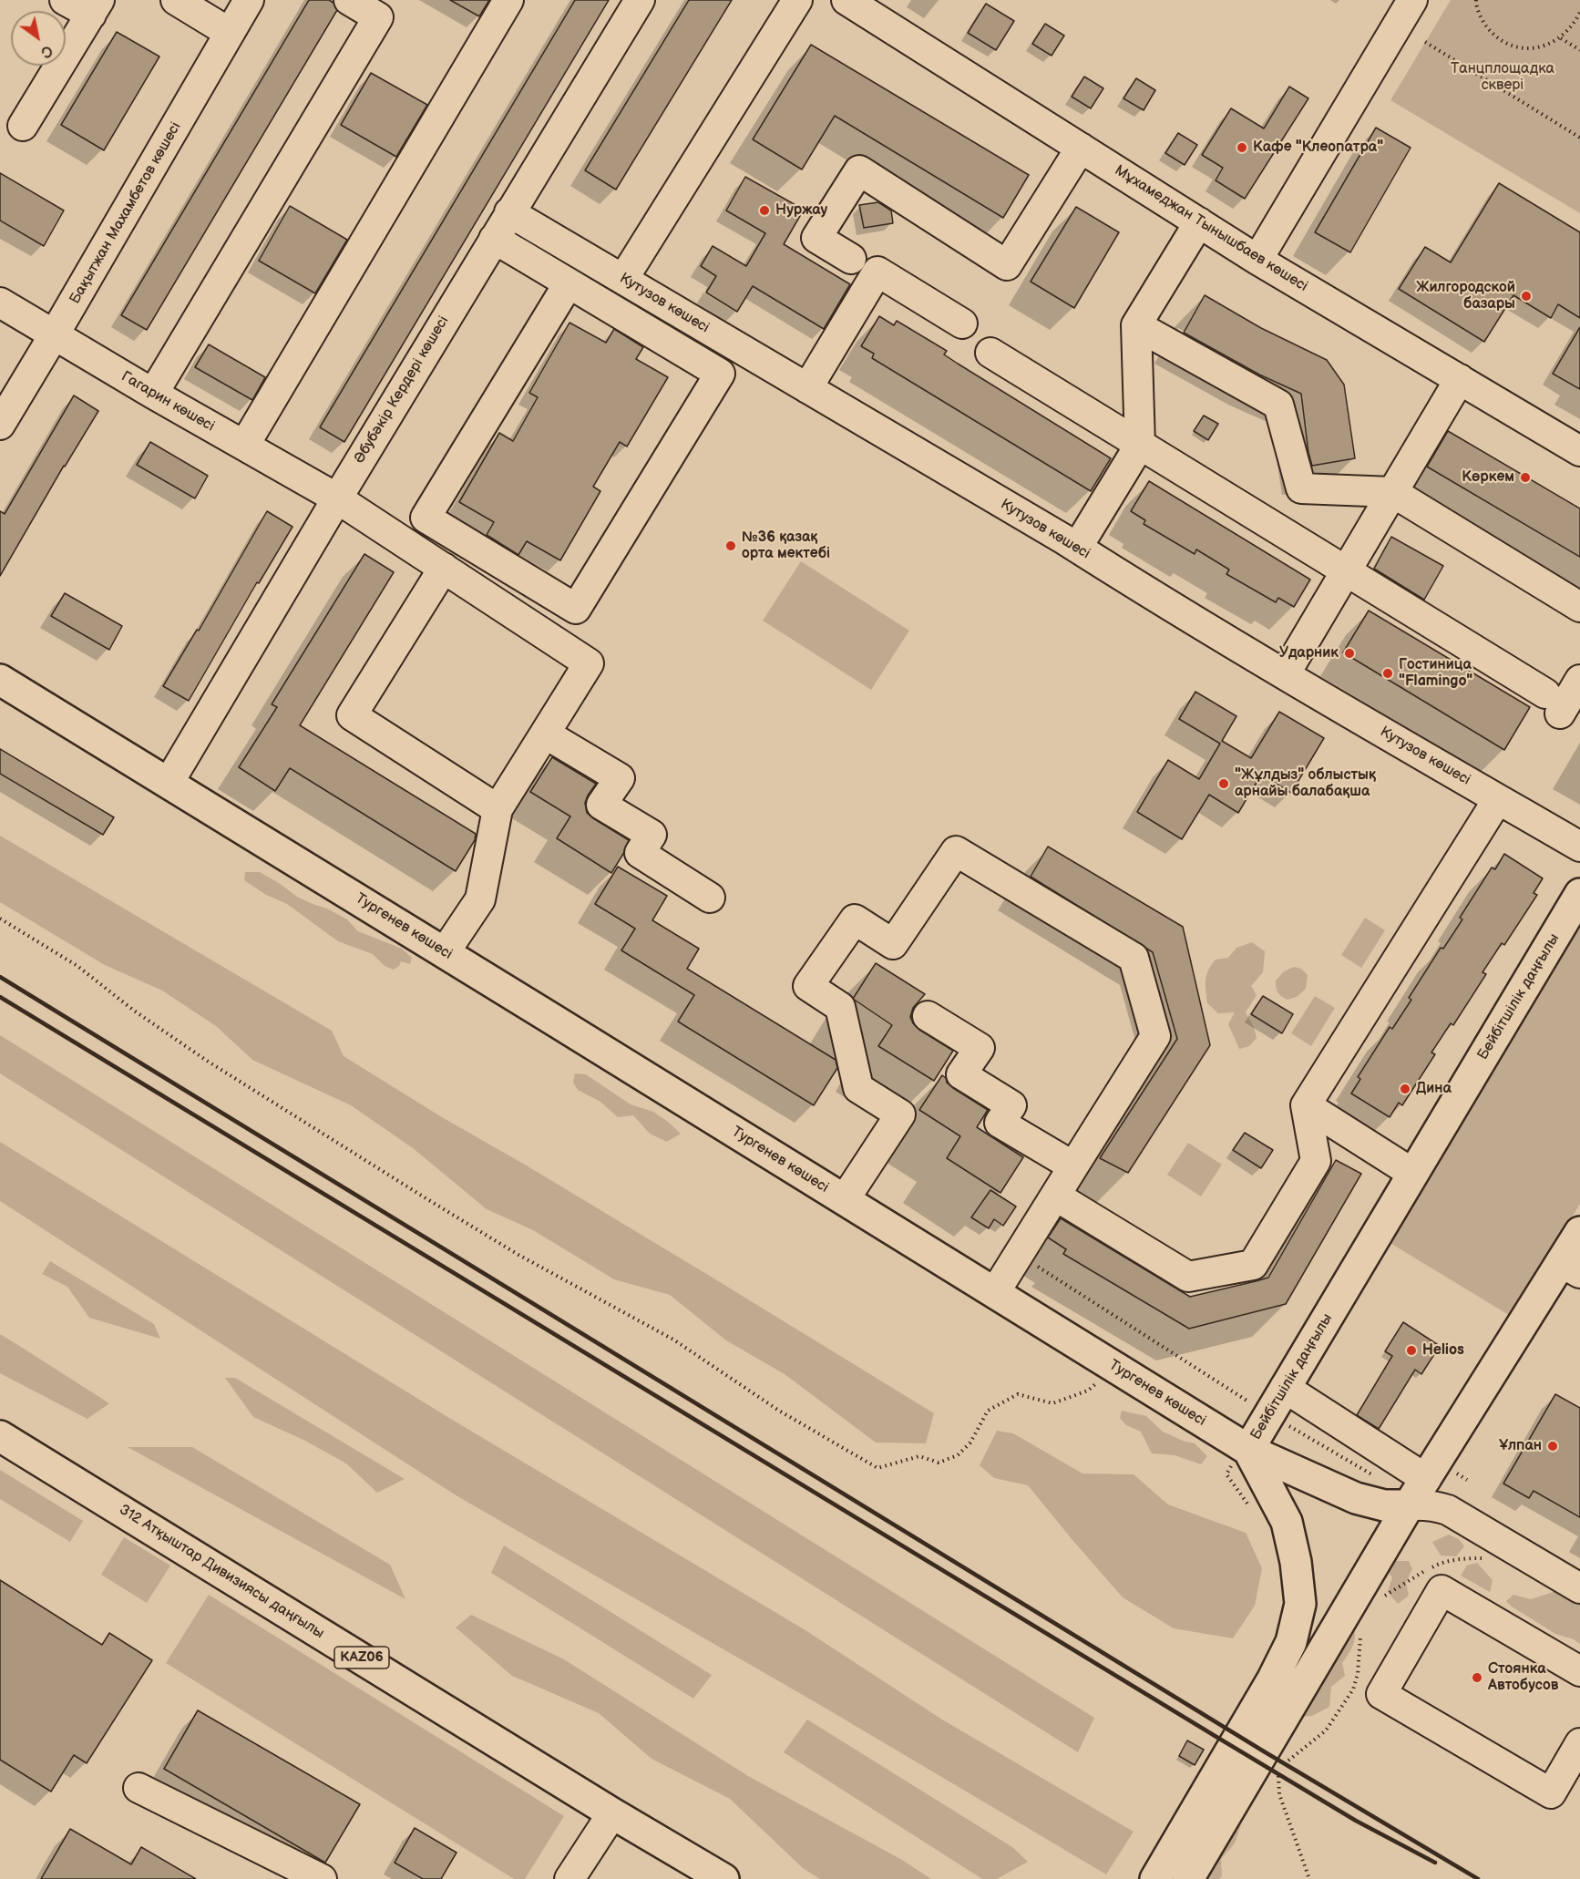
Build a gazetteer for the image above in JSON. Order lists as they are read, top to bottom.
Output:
{
  "streets": {
    "main road": [
      "Тургенев көшесі",
      "Бейбітшілік даңғылы",
      "312 Атқыштар Дивизиясы даңғылы",
      "KАZ06"
    ],
    "street": [
      "Бақытжан Махамбетов көшесі",
      "Мұхамеджан Тынышбаев көшесі",
      "Кутузов көшесі",
      "Әбубәкір Кердері көшесі",
      "Гагарин көшесі"
    ]
  },
  "crossings": [
    ["Бақытжан Махамбетов көшесі", "Гагарин көшесі"],
    ["Кутузов көшесі", "Әбубәкір Кердері көшесі"],
    ["Әбубәкір Кердері көшесі", "Гагарин көшесі"],
    ["Әбубәкір Кердері көшесі", "Тургенев көшесі"],
    ["Тургенев көшесі", "Бейбітшілік даңғылы"]
  ],
  "parks": ["Танцплощадка сквері"],
  "places": [
    "Кафе \"Клеопатра\"",
    "Нуржау",
    "Жилгородской базары",
    "Көркем",
    "№36 қазақ орта мектебі",
    "Ударник",
    "Гостиница \"Flamingo\"",
    "\"Жұлдыз\" облыстық арнайы балабақша",
    "Дина",
    "Helios",
    "Ұлпан",
    "Стоянка Автобусов"
  ],
  "north": "bottom right"
}
